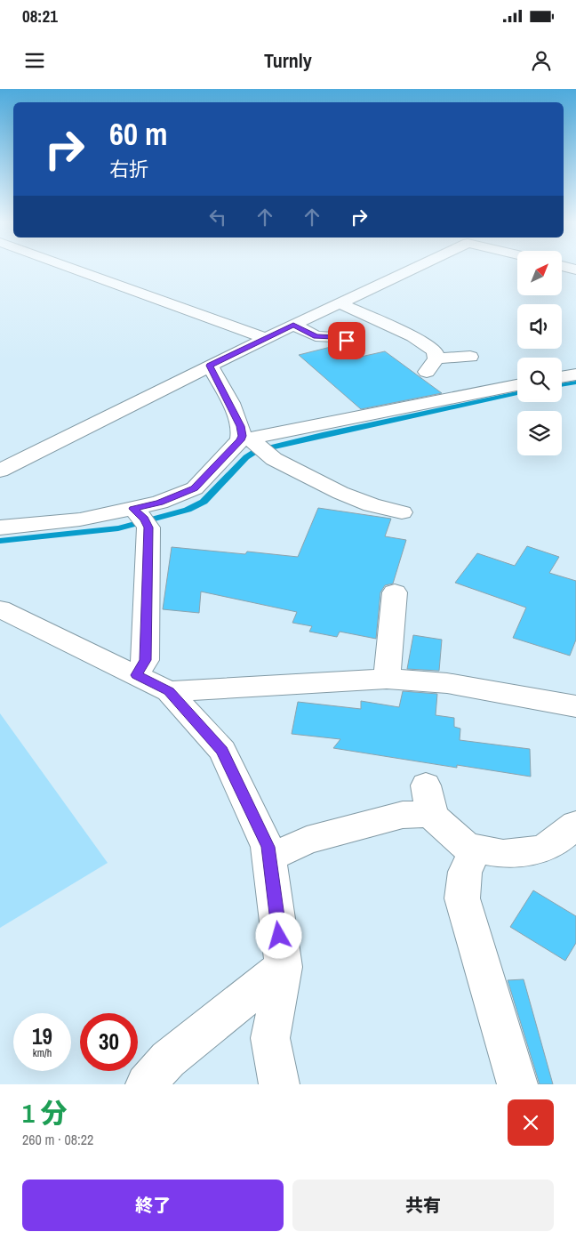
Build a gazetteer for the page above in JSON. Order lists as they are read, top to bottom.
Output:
{
  "north": "top right",
  "page": {
    "status": "08:21",
    "header": "Turnly",
    "turn": ["60 m", "右折"],
    "speed": "19 km/h",
    "limit": "30",
    "heading": ["1 分", "260 m · 08:22"],
    "buttons": ["終了", "共有"]
  }
}
